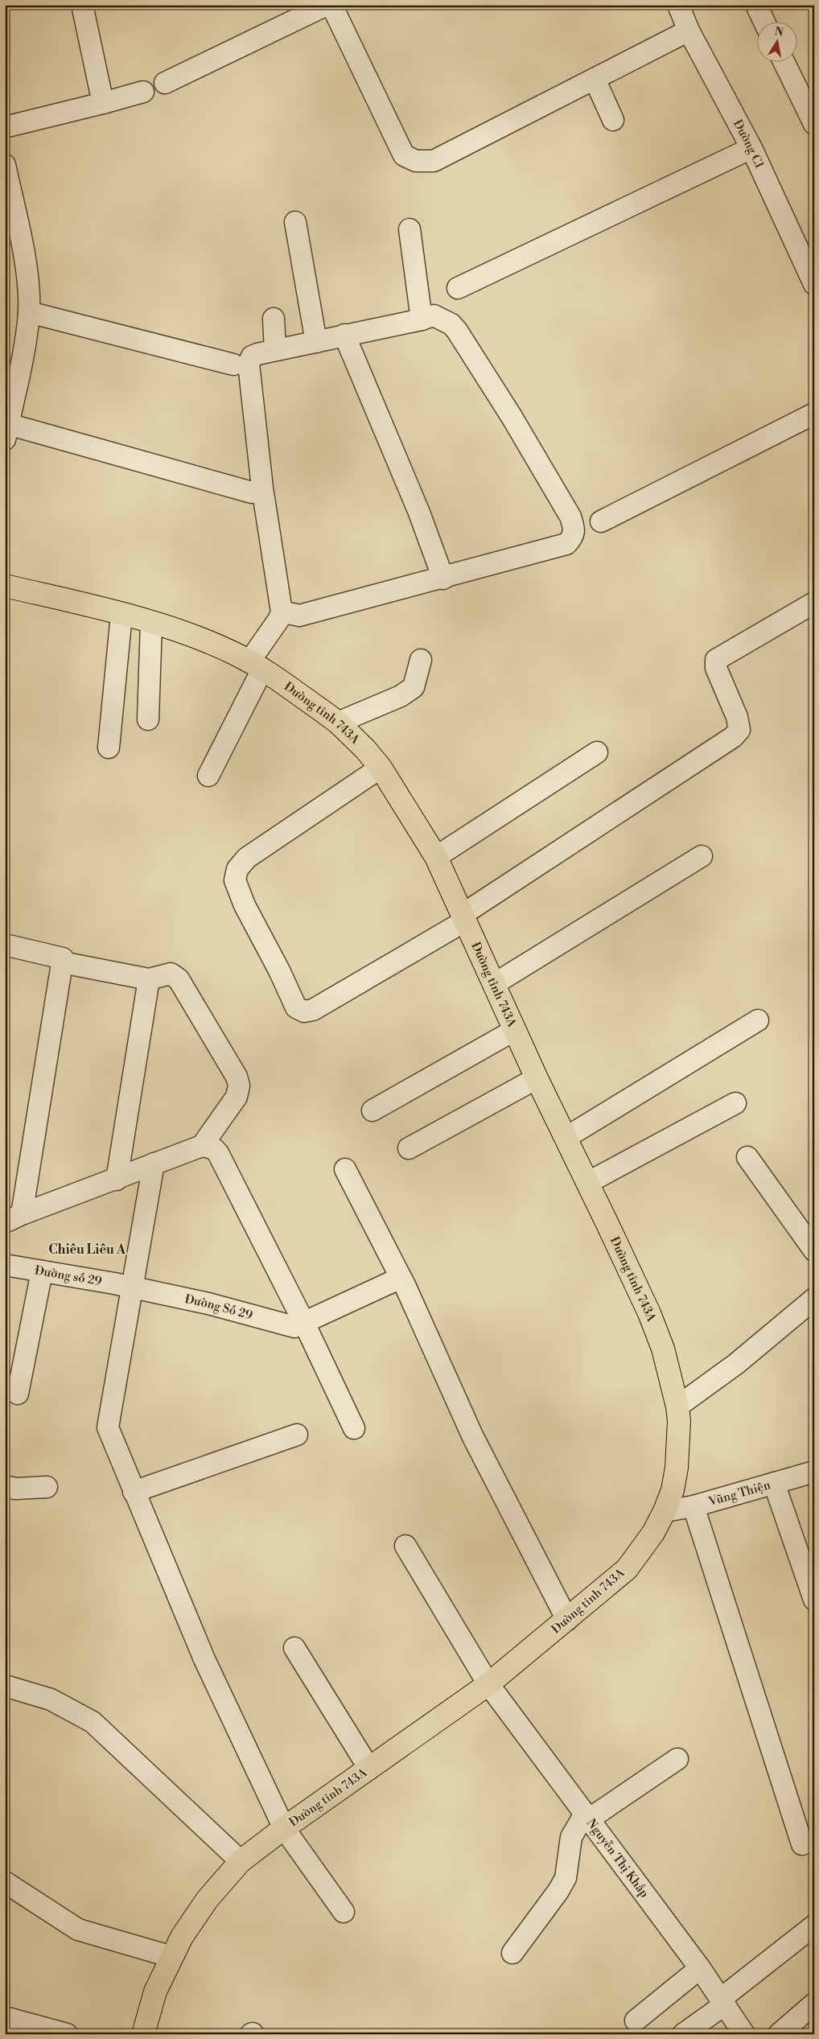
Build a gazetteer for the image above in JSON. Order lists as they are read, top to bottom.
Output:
{
  "streets": {
    "main road": ["Đường tỉnh 743A"],
    "street": [
      "Đường C1",
      "Đường số 29",
      "Đường Số 29",
      "Vũng Thiện",
      "Nguyễn Thị Khắp"
    ]
  },
  "crossings": [
    ["Đường tỉnh 743A", "Vũng Thiện"],
    ["Đường tỉnh 743A", "Nguyễn Thị Khắp"],
    ["Đường số 29", "Đường Số 29"]
  ],
  "districts": ["Chiêu Liêu A"],
  "north": "top"
}
